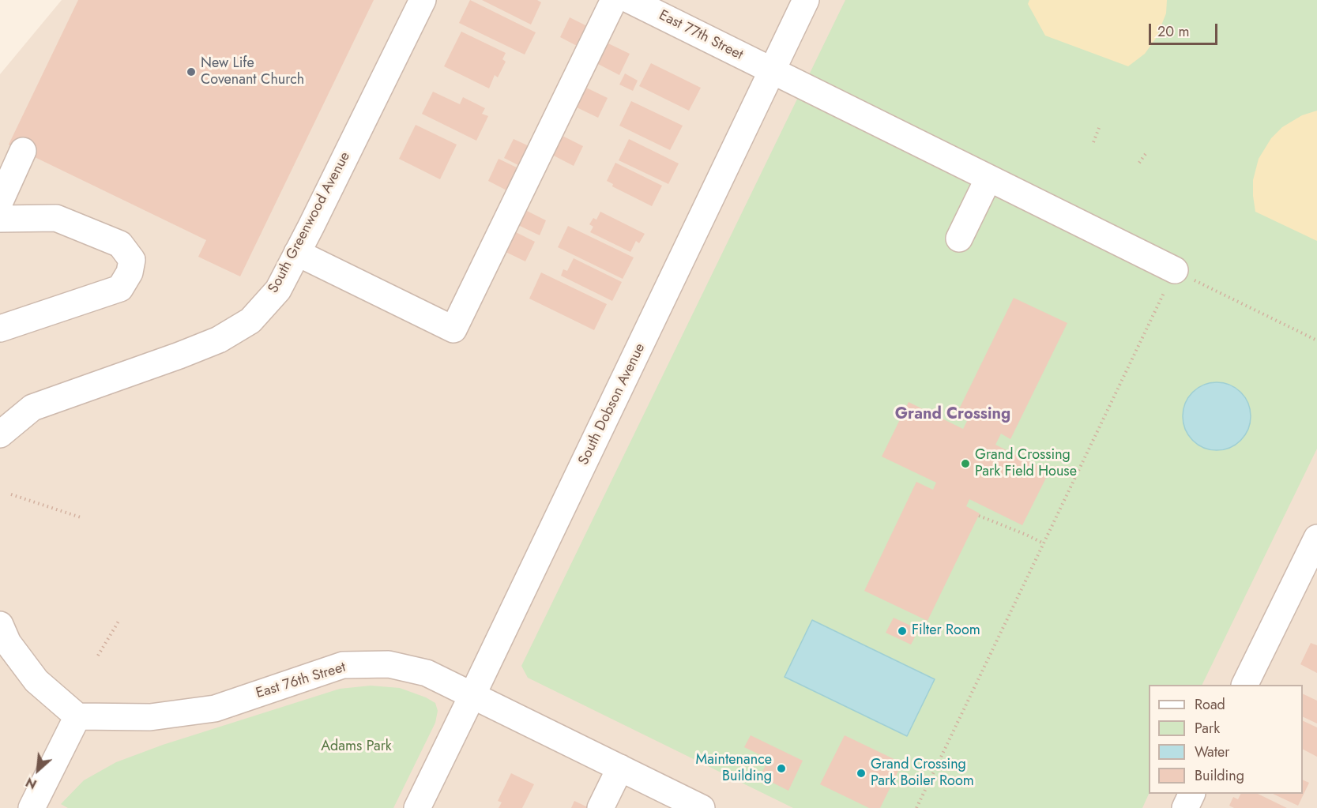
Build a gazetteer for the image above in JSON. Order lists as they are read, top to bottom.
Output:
{
  "streets": {
    "street": [
      "East 77th Street",
      "South Greenwood Avenue",
      "South Dobson Avenue",
      "East 76th Street"
    ]
  },
  "crossings": [
    ["East 77th Street", "South Dobson Avenue"],
    ["South Dobson Avenue", "East 76th Street"]
  ],
  "districts": ["Grand Crossing"],
  "parks": ["Adams Park"],
  "places": [
    "New Life Covenant Church",
    "Grand Crossing Park Field House",
    "Filter Room",
    "Maintenance Building",
    "Grand Crossing Park Boiler Room"
  ],
  "legend": [
    "Road",
    "Park",
    "Water",
    "Building"
  ],
  "scale_bar": "20 m",
  "north": "bottom left"
}
